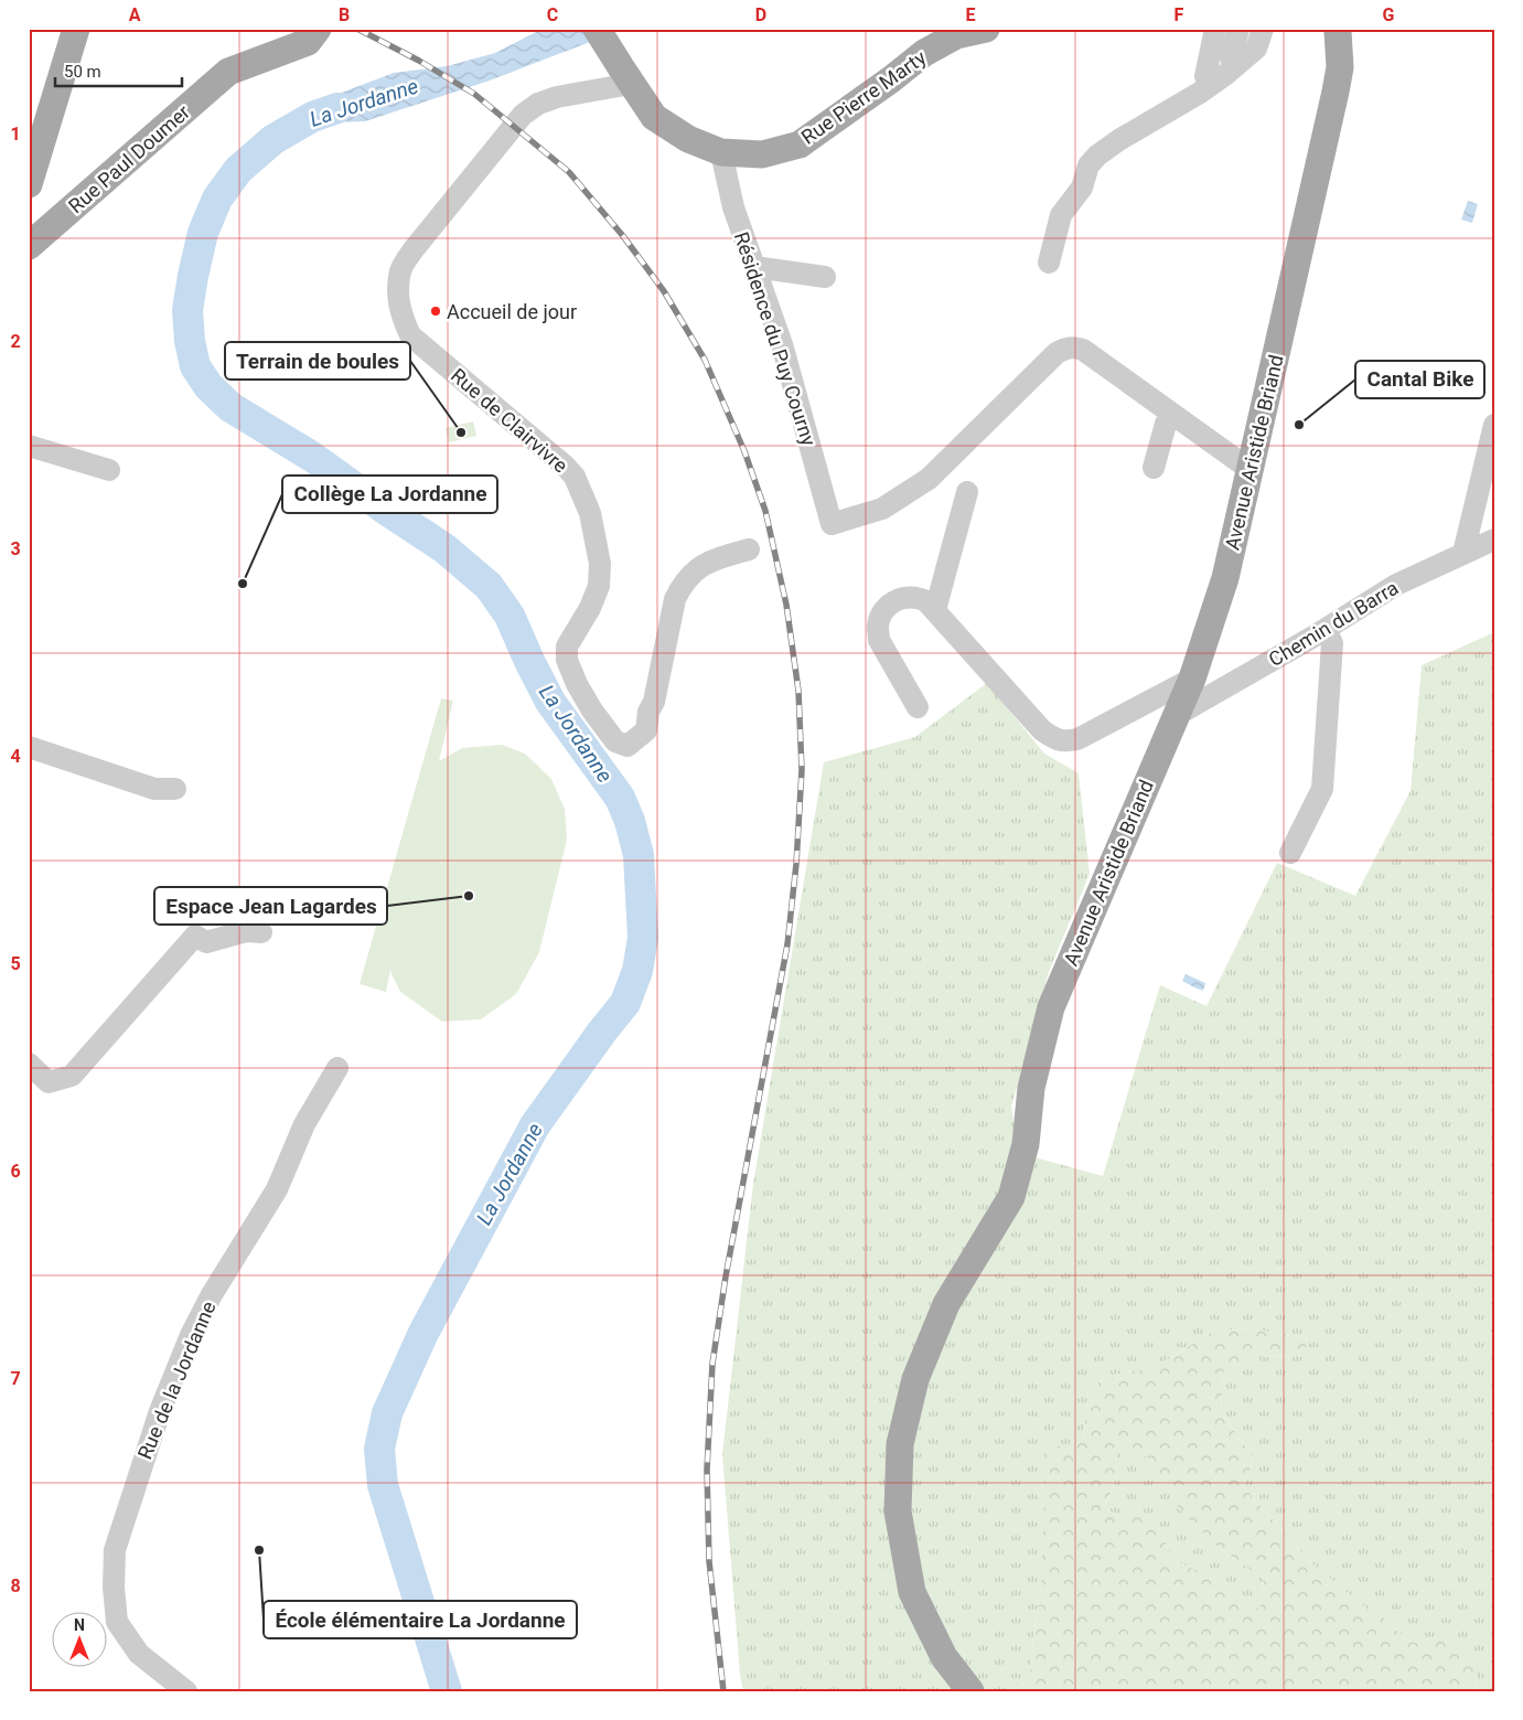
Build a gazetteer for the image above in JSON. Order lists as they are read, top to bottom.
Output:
{
  "streets": {
    "main road": ["Rue Pierre Marty", "Rue Paul Doumer", "Avenue Aristide Briand"],
    "street": [
      "Résidence du Puy Courny",
      "Rue de Clairvivre",
      "Chemin du Barra",
      "Rue de la Jordanne"
    ]
  },
  "crossings": [
    ["Rue Pierre Marty", "Résidence du Puy Courny"],
    ["Rue Pierre Marty", "Rue de Clairvivre"],
    ["Avenue Aristide Briand", "Chemin du Barra"]
  ],
  "water": ["La Jordanne"],
  "places": [
    "Accueil de jour",
    "Cantal Bike",
    "Terrain de boules",
    "Collège La Jordanne",
    "Espace Jean Lagardes",
    "École élémentaire La Jordanne"
  ],
  "scale_bar": "50 m",
  "north": "top",
  "grid": {
    "columns": [
      "A",
      "B",
      "C",
      "D",
      "E",
      "F",
      "G"
    ],
    "rows": [
      "1",
      "2",
      "3",
      "4",
      "5",
      "6",
      "7",
      "8"
    ]
  }
}
